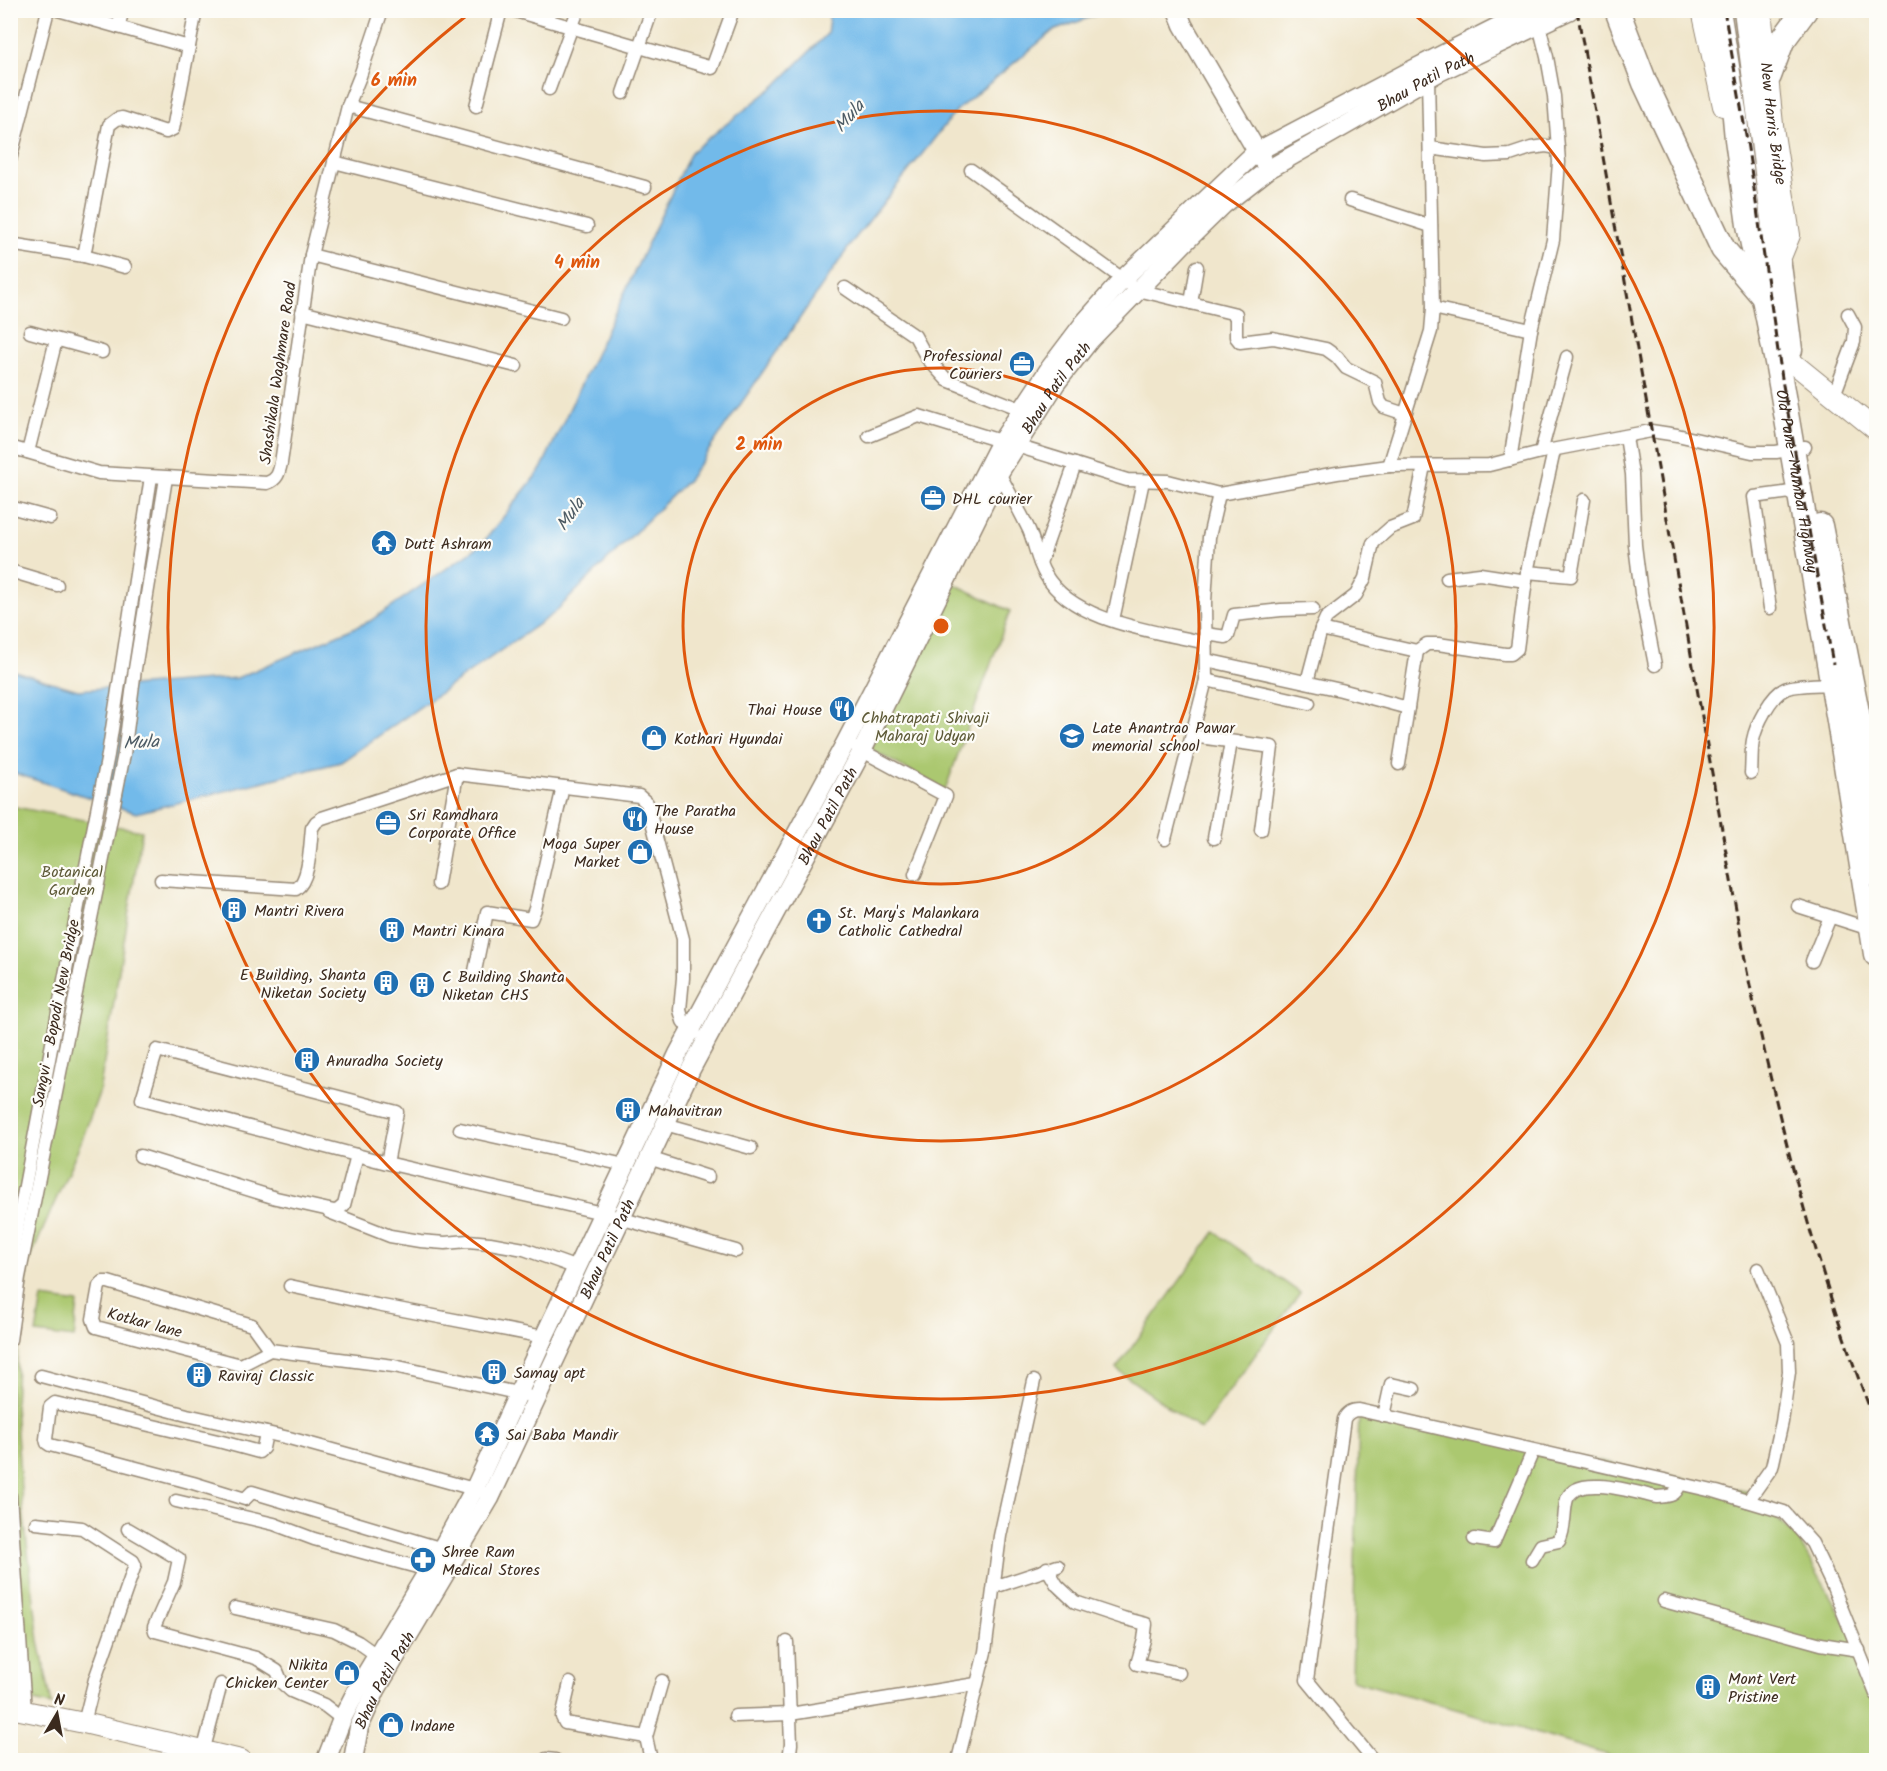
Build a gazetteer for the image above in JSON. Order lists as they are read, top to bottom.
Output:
{
  "streets": {
    "highway": ["Old Pune–Mumbai Highway"],
    "main road": ["Bhau Patil Path", "New Harris Bridge"],
    "street": ["Shashikala Waghmare Road", "Sangvi - Bopodi New Bridge", "Kotkar lane"]
  },
  "crossings": [
    ["New Harris Bridge", "Old Pune–Mumbai Highway"],
    ["Shashikala Waghmare Road", "Sangvi - Bopodi New Bridge"]
  ],
  "water": ["Mula"],
  "parks": ["Chhatrapati Shivaji Maharaj Udyan", "Botanical Garden"],
  "places": {
    "office": ["Professional Couriers", "DHL courier", "Sri Ramdhara Corporate Office"],
    "temple": ["Dutt Ashram", "Sai Baba Mandir"],
    "restaurant": ["Thai House", "The Paratha House"],
    "school or university": ["Late Anantrao Pawar memorial school"],
    "shop": [
      "Kothari Hyundai",
      "Moga Super Market",
      "Nikita Chicken Center",
      "Indane"
    ],
    "building": [
      "Mantri Rivera",
      "Mantri Kinara",
      "E Building, Shanta Niketan Society",
      "C Building Shanta Niketan CHS",
      "Anuradha Society",
      "Mahavitran",
      "Samay apt",
      "Raviraj Classic",
      "Mont Vert Pristine"
    ],
    "church": ["St. Mary's Malankara Catholic Cathedral"],
    "pharmacy": ["Shree Ram Medical Stores"]
  },
  "north": "top",
  "rings": ["6 min", "4 min", "2 min"]
}
